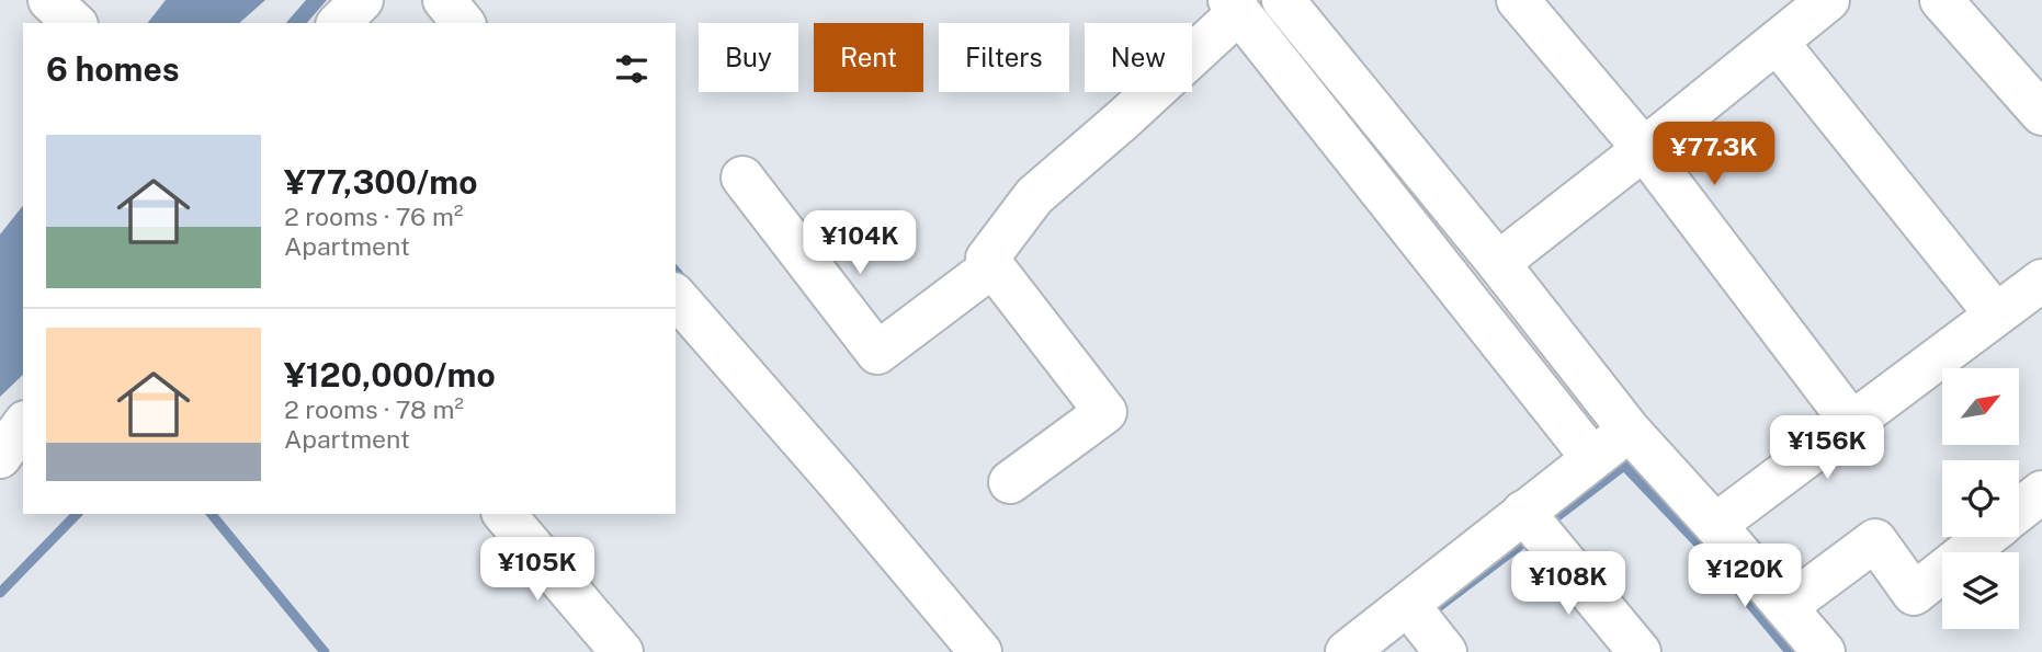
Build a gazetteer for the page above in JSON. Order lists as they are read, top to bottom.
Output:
{
  "north": "top right",
  "page": {
    "chip": [
      "Buy",
      "Rent",
      "Filters",
      "New"
    ],
    "heading": "6 homes",
    "list": [
      {
        "name": "¥77,300/mo",
        "note": "2 rooms · 76 m² · Apartment"
      },
      {
        "name": "¥120,000/mo",
        "note": "2 rooms · 78 m² · Apartment"
      }
    ],
    "price": [
      "¥77.3K",
      "¥104K",
      "¥156K",
      "¥105K",
      "¥120K",
      "¥108K"
    ]
  }
}
